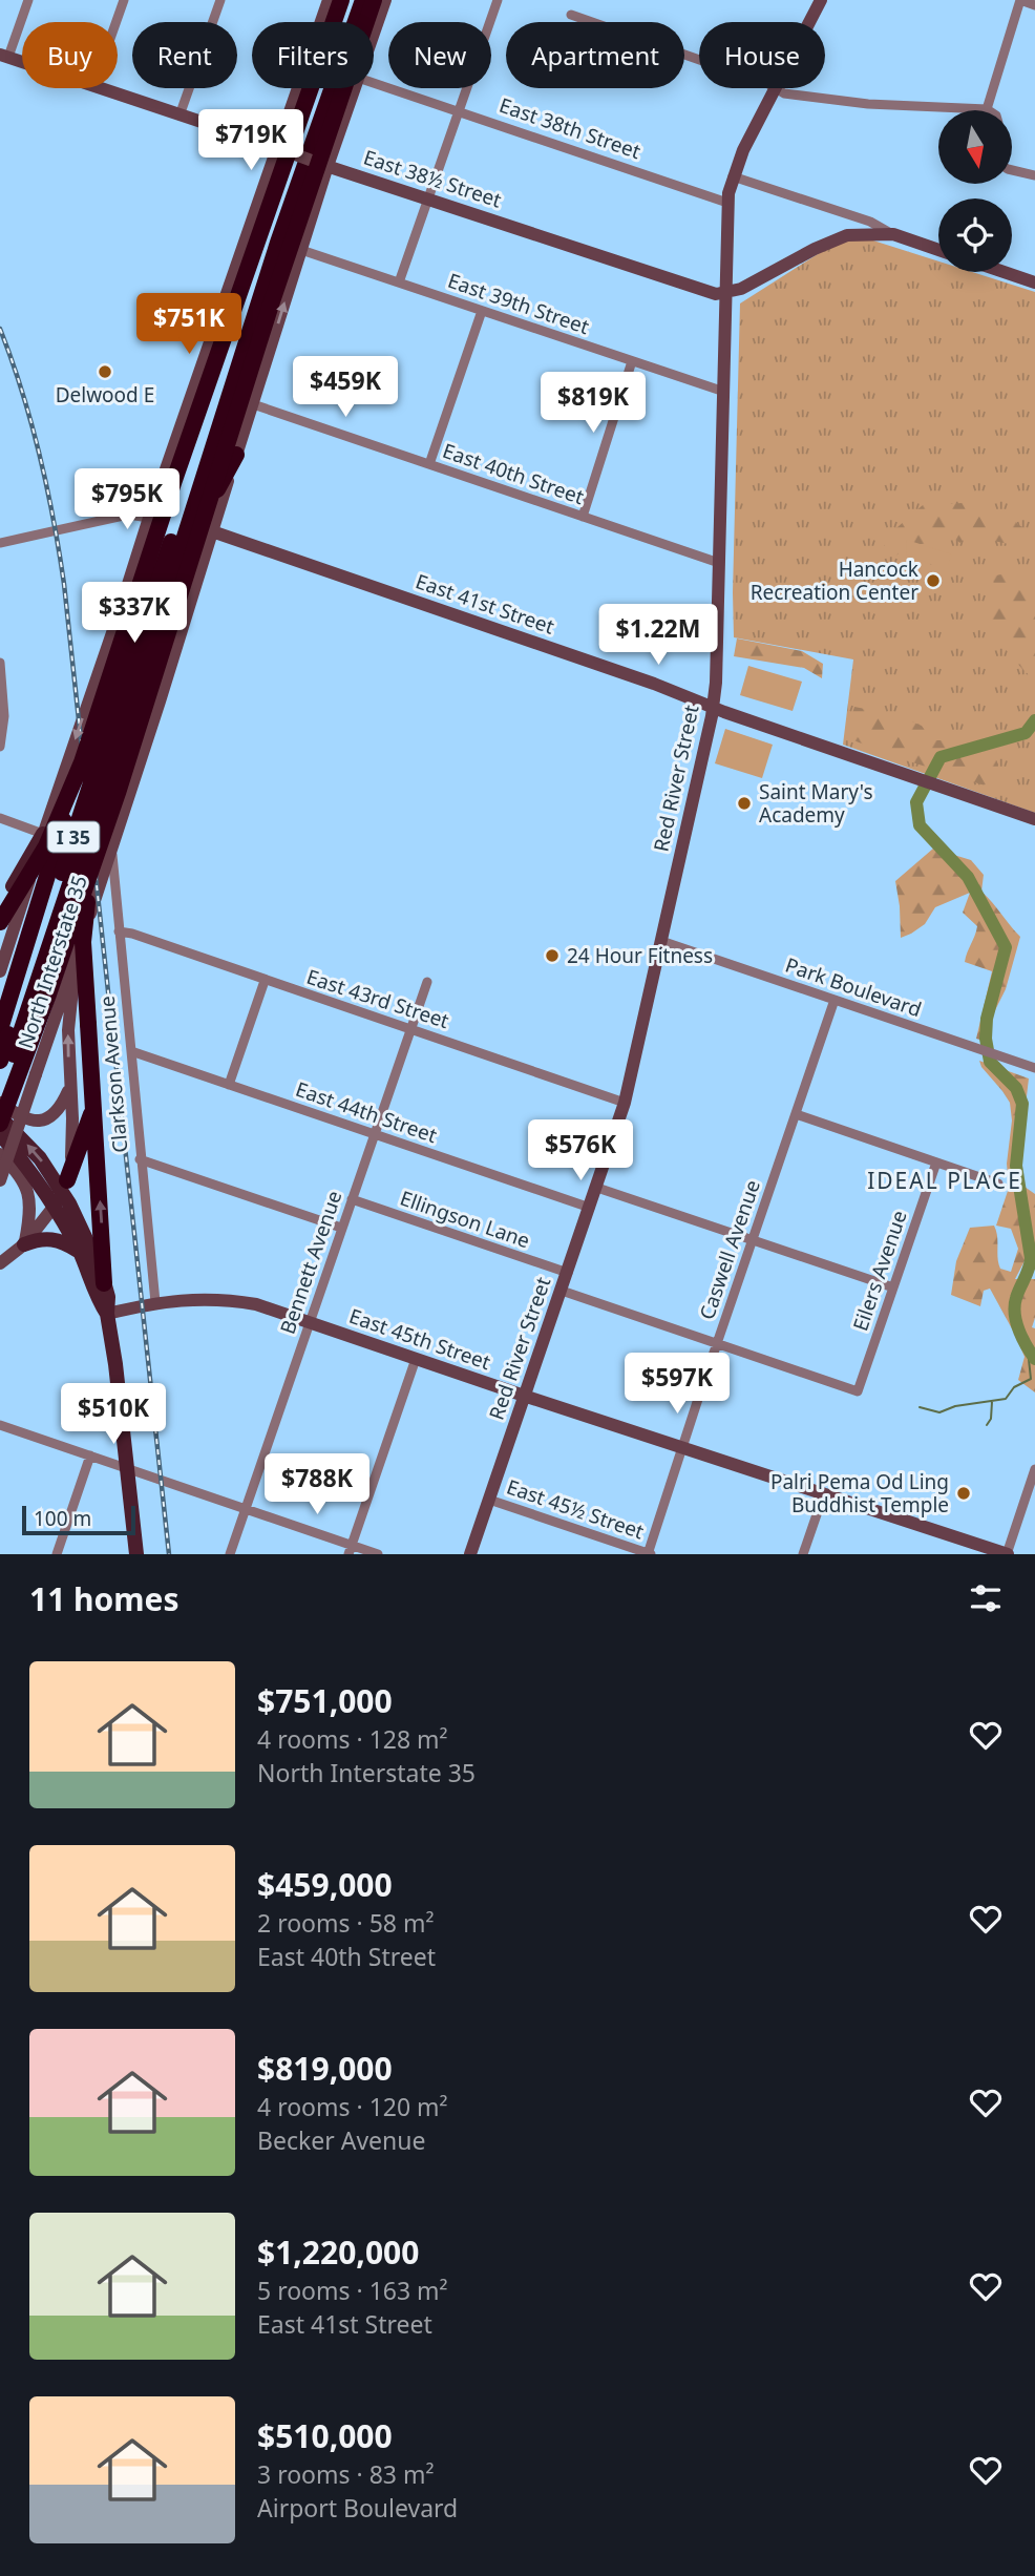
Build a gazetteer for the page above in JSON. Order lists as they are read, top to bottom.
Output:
{
  "streets": {
    "highway": ["I 35"],
    "main road": [
      "East 38½ Street",
      "East 41st Street",
      "Red River Street",
      "North Interstate 35",
      "East 45th Street"
    ],
    "street": [
      "East 38th Street",
      "East 39th Street",
      "East 40th Street",
      "Park Boulevard",
      "East 43rd Street",
      "Clarkson Avenue",
      "East 44th Street",
      "Ellingson Lane",
      "Caswell Avenue",
      "Bennett Avenue",
      "Eilers Avenue",
      "East 45½ Street"
    ]
  },
  "crossings": [
    ["East 38th Street", "Red River Street"],
    ["East 38½ Street", "Red River Street"],
    ["East 38½ Street", "North Interstate 35"],
    ["East 39th Street", "Red River Street"],
    ["East 39th Street", "North Interstate 35"],
    ["East 40th Street", "Red River Street"],
    ["East 40th Street", "North Interstate 35"],
    ["East 41st Street", "Red River Street"],
    ["East 41st Street", "North Interstate 35"],
    ["Red River Street", "Park Boulevard"],
    ["Red River Street", "East 43rd Street"],
    ["Red River Street", "East 44th Street"],
    ["Red River Street", "Ellingson Lane"],
    ["Red River Street", "East 45th Street"],
    ["Red River Street", "East 45½ Street"],
    ["North Interstate 35", "Clarkson Avenue"],
    ["Park Boulevard", "Caswell Avenue"],
    ["East 43rd Street", "Clarkson Avenue"],
    ["East 43rd Street", "Bennett Avenue"],
    ["Clarkson Avenue", "East 44th Street"],
    ["Clarkson Avenue", "East 45th Street"],
    ["East 44th Street", "Bennett Avenue"],
    ["Ellingson Lane", "Bennett Avenue"],
    ["Caswell Avenue", "Eilers Avenue"],
    ["Caswell Avenue", "East 45th Street"],
    ["Caswell Avenue", "East 45½ Street"],
    ["Bennett Avenue", "East 45th Street"]
  ],
  "districts": ["IDEAL PLACE"],
  "places": [
    "Delwood E",
    "Hancock Recreation Center",
    "Saint Mary's Academy",
    "24 Hour Fitness",
    "Palri Pema Od Ling Buddhist Temple"
  ],
  "scale_bar": "100 m",
  "north": "bottom",
  "page": {
    "chip": [
      "Buy",
      "Rent",
      "Filters",
      "New",
      "Apartment",
      "House"
    ],
    "price": [
      "$719K",
      "$751K",
      "$459K",
      "$819K",
      "$795K",
      "$337K",
      "$1.22M",
      "$576K",
      "$597K",
      "$510K",
      "$788K"
    ],
    "scale": "100 m",
    "heading": "11 homes",
    "list": [
      {
        "name": "$751,000",
        "note": "4 rooms · 128 m² · North Interstate 35"
      },
      {
        "name": "$459,000",
        "note": "2 rooms · 58 m² · East 40th Street"
      },
      {
        "name": "$819,000",
        "note": "4 rooms · 120 m² · Becker Avenue"
      },
      {
        "name": "$1,220,000",
        "note": "5 rooms · 163 m² · East 41st Street"
      },
      {
        "name": "$510,000",
        "note": "3 rooms · 83 m² · Airport Boulevard"
      }
    ]
  }
}
